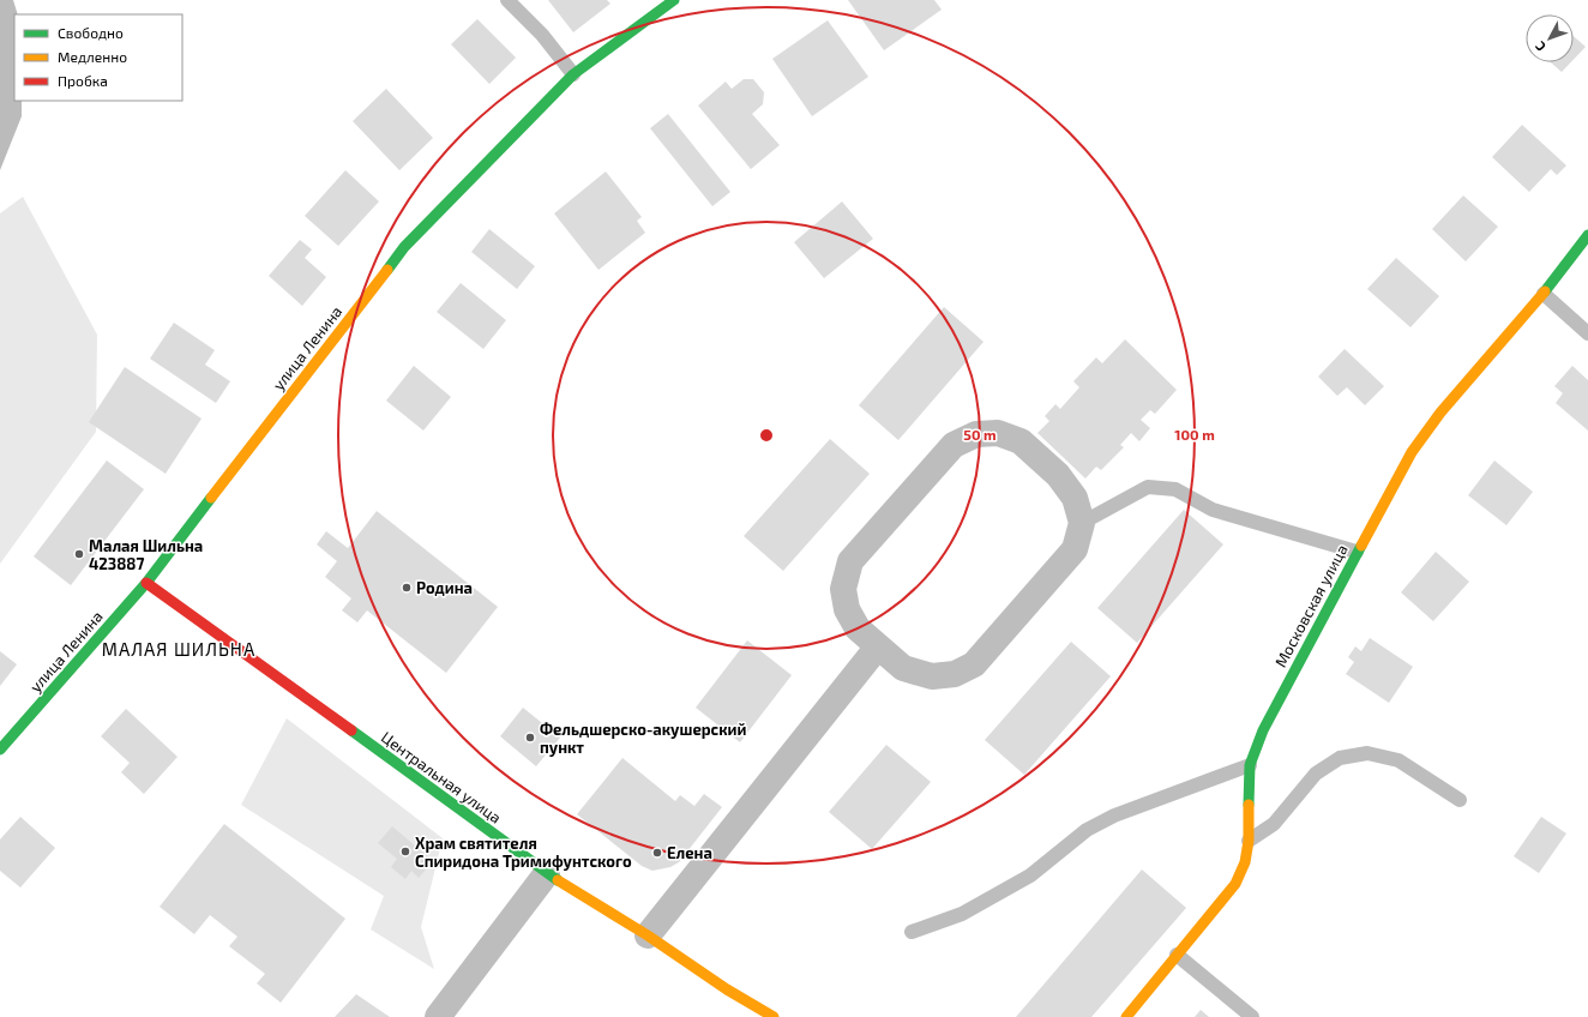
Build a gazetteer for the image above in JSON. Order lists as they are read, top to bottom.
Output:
{
  "streets": {
    "street": ["улица Ленина", "Московская улица", "Центральная улица"]
  },
  "crossings": [
    ["улица Ленина", "Центральная улица"]
  ],
  "districts": ["МАЛАЯ ШИЛЬНА"],
  "places": [
    "Малая Шильна 423887",
    "Родина",
    "Фельдшерско-акушерский пункт",
    "Храм святителя Спиридона Тримифунтского",
    "Елена"
  ],
  "legend": ["Свободно", "Медленно", "Пробка"],
  "north": "bottom left",
  "rings": ["50 m", "100 m"]
}
